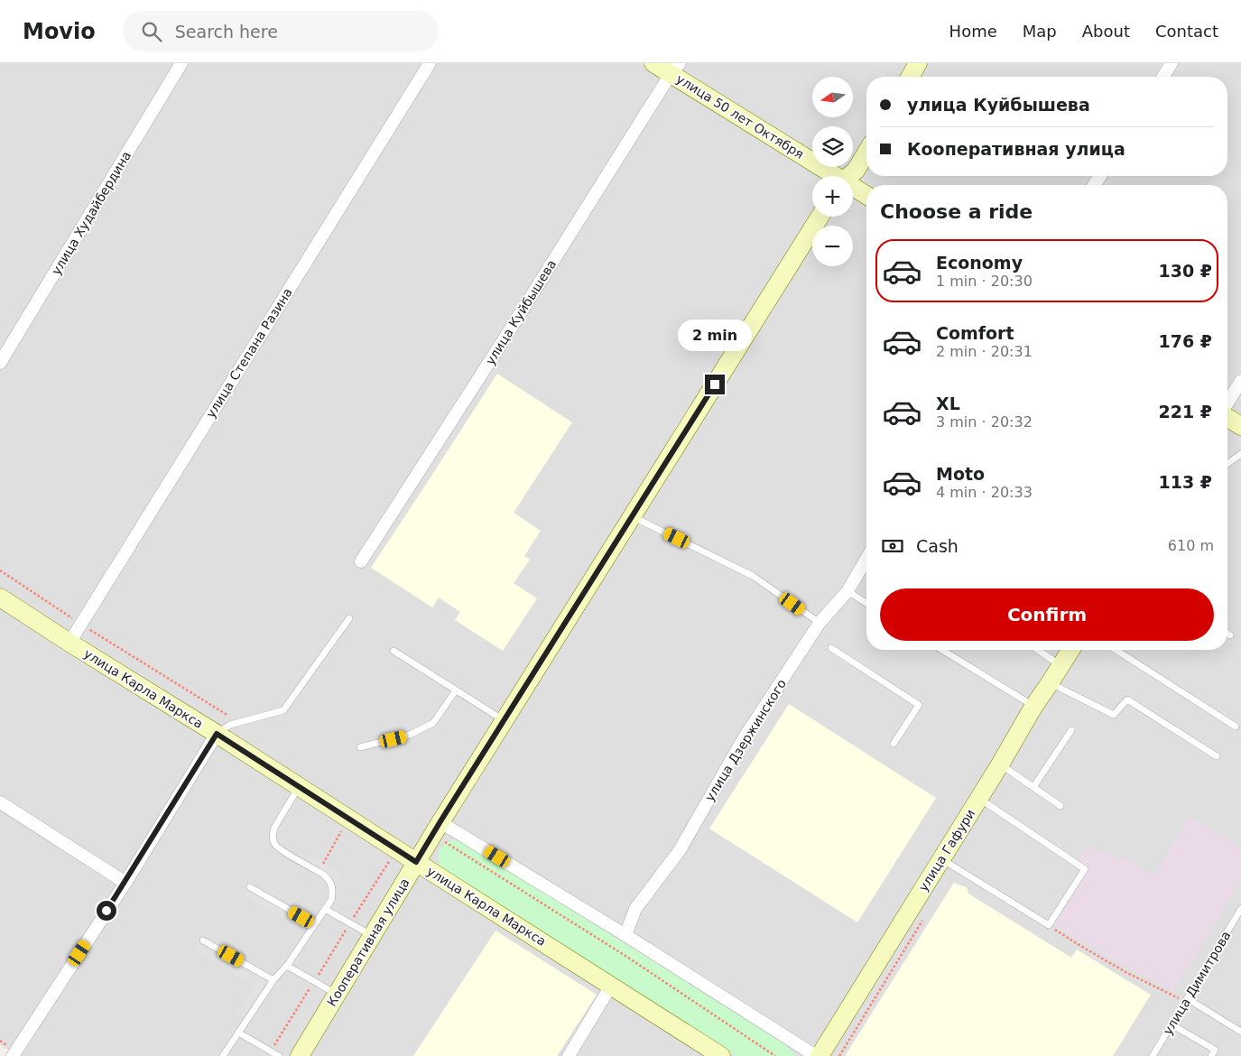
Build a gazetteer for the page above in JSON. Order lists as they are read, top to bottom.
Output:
{
  "streets": {
    "street": [
      "улица 50 лет Октября",
      "улица Худайбердина",
      "улица Куйбышева",
      "улица Степана Разина",
      "улица Карла Маркса",
      "улица Дзержинского",
      "улица Гафури",
      "Кооперативная улица"
    ],
    "lane": ["улица Димитрова"]
  },
  "crossings": [
    ["улица 50 лет Октября", "улица Куйбышева"],
    ["улица Степана Разина", "улица Карла Маркса"],
    ["улица Карла Маркса", "Кооперативная улица"]
  ],
  "north": "left",
  "page": {
    "header": "Movio",
    "search": "Search here",
    "nav": [
      "Home",
      "Map",
      "About",
      "Contact"
    ],
    "map_buttons": ["+", "−"],
    "banner": ["улица Куйбышева", "Кооперативная улица"],
    "heading": "Choose a ride",
    "list": [
      {
        "name": "Economy",
        "note": "1 min · 20:30",
        "value": "130 ₽"
      },
      {
        "name": "Comfort",
        "note": "2 min · 20:31",
        "value": "176 ₽"
      },
      {
        "name": "XL",
        "note": "3 min · 20:32",
        "value": "221 ₽"
      },
      {
        "name": "Moto",
        "note": "4 min · 20:33",
        "value": "113 ₽"
      }
    ],
    "bubble": "2 min",
    "pay": ["Cash", "610 m"],
    "buttons": "Confirm"
  }
}
